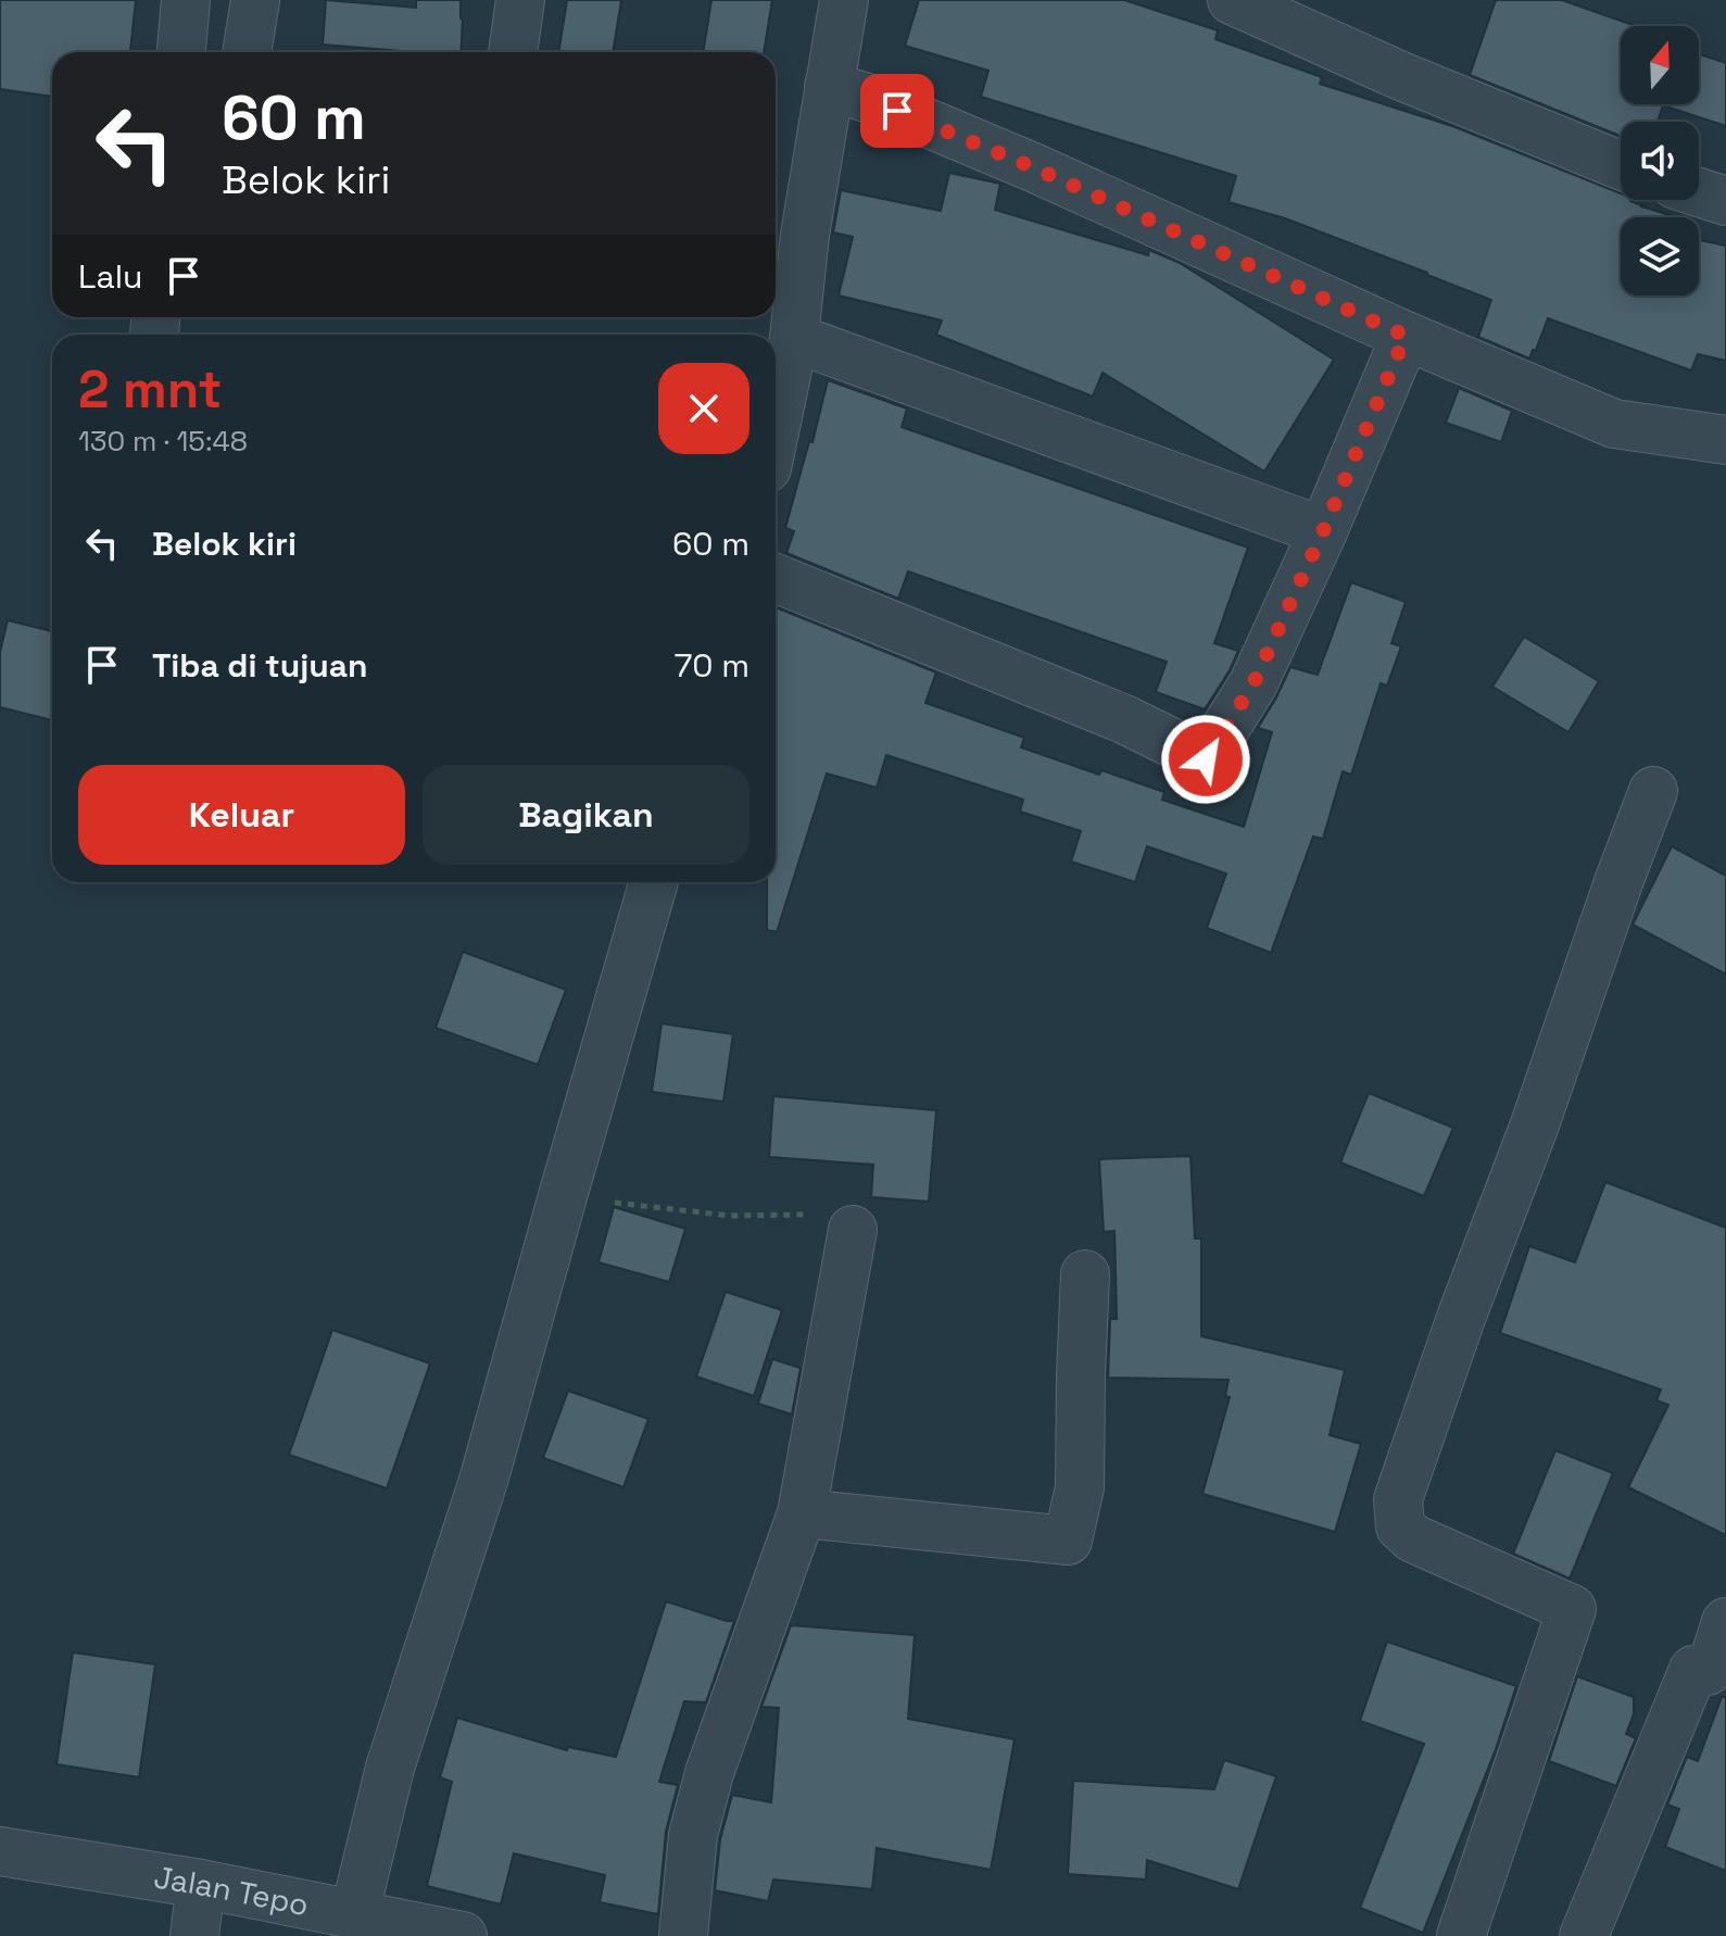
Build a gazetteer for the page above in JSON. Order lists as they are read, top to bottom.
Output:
{
  "streets": {
    "street": ["Jalan Tepo"]
  },
  "north": "top",
  "page": {
    "turn": ["60 m", "Belok kiri"],
    "then": "Lalu",
    "heading": ["2 mnt", "130 m · 15:48"],
    "list": [
      {
        "name": "Belok kiri",
        "value": "60 m"
      },
      {
        "name": "Tiba di tujuan",
        "value": "70 m"
      }
    ],
    "buttons": ["Keluar", "Bagikan"]
  }
}
